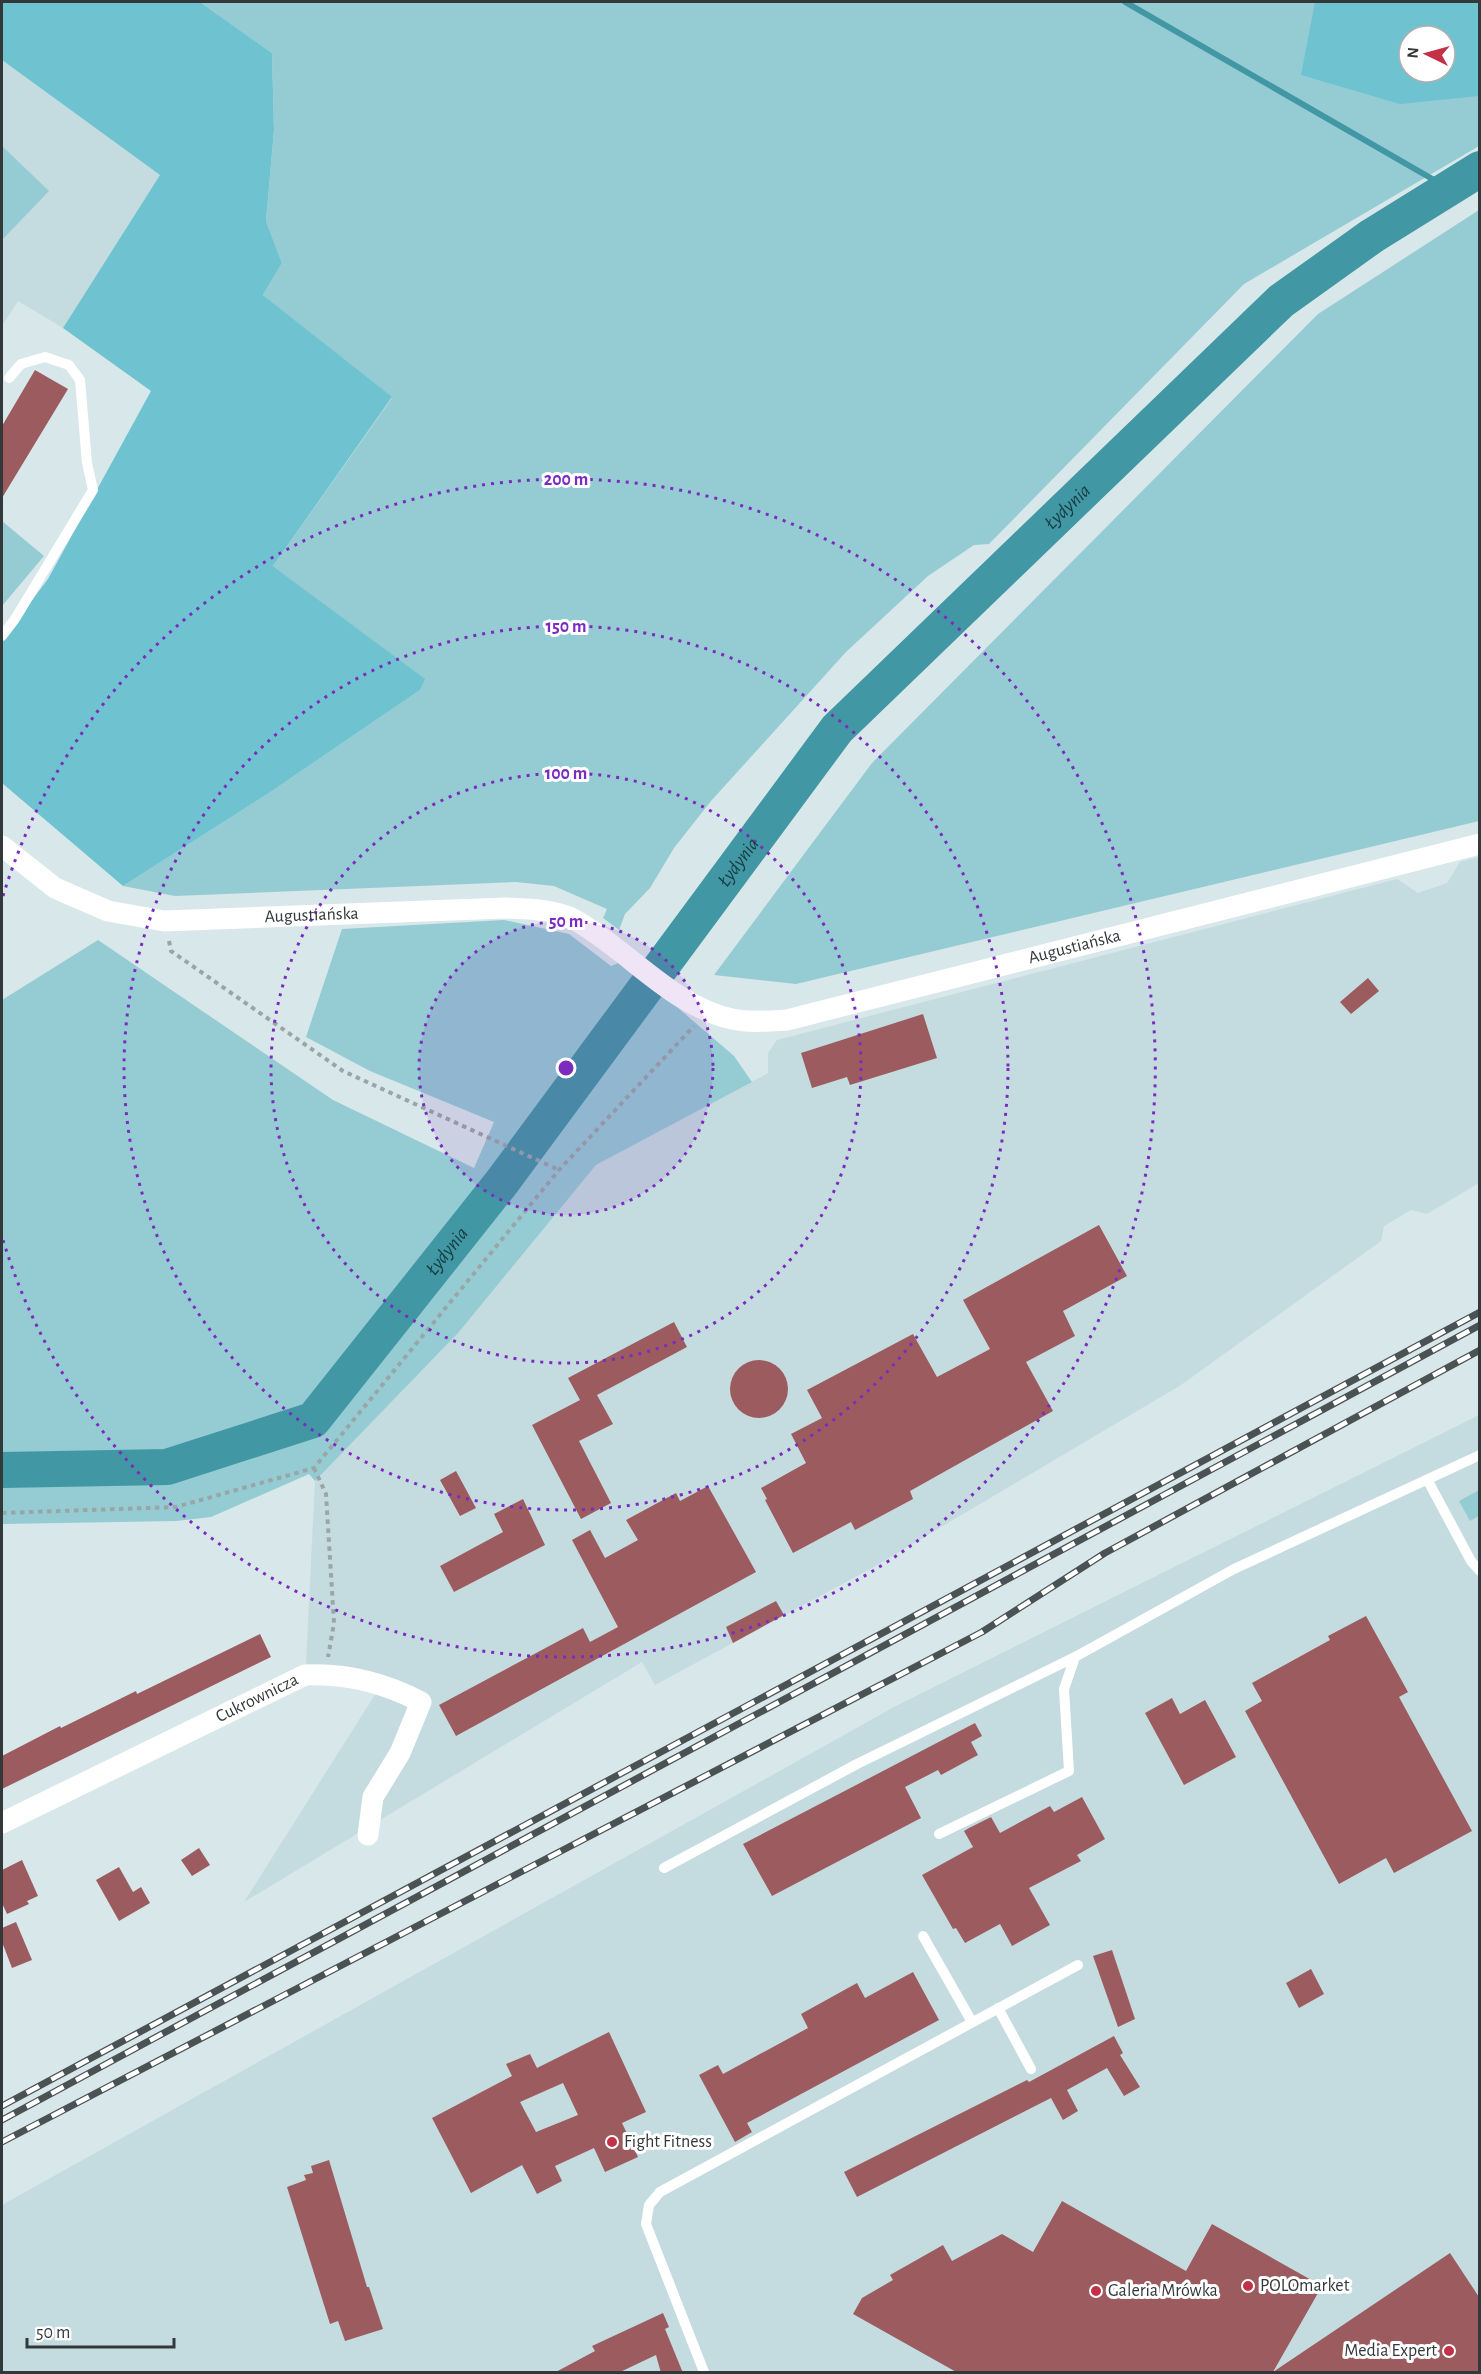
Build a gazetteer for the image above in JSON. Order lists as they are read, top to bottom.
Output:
{
  "streets": {
    "street": ["Augustiańska", "Cukrownicza"]
  },
  "water": ["Łydynia"],
  "places": [
    "Fight Fitness",
    "POLOmarket",
    "Galeria Mrówka",
    "Media Expert"
  ],
  "scale_bar": "50 m",
  "north": "left",
  "rings": [
    "200 m",
    "150 m",
    "100 m",
    "50 m"
  ]
}
